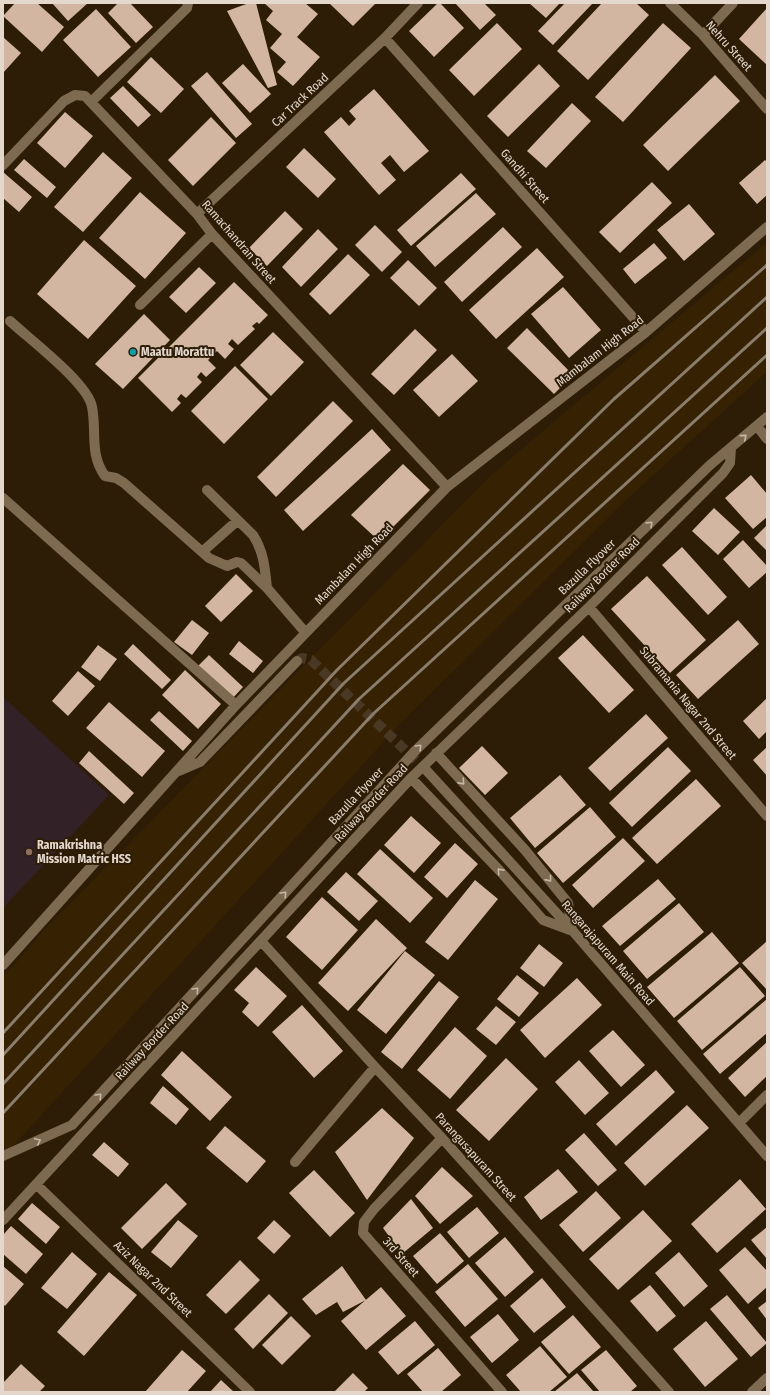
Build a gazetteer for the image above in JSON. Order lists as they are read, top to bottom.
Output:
{
  "streets": {
    "street": [
      "Nehru Street",
      "Car Track Road",
      "Gandhi Street",
      "Ramachandran Street",
      "Mambalam High Road",
      "Bazulla Flyover",
      "Railway Border Road",
      "Subramania Nagar 2nd Street",
      "Rangarajapuram Main Road",
      "Parangusapuram Street",
      "3rd Street",
      "Aziz Nagar 2nd Street"
    ]
  },
  "crossings": [
    ["Car Track Road", "Gandhi Street"],
    ["Car Track Road", "Ramachandran Street"],
    ["Gandhi Street", "Mambalam High Road"],
    ["Ramachandran Street", "Mambalam High Road"],
    ["Bazulla Flyover", "Railway Border Road"],
    ["Railway Border Road", "Subramania Nagar 2nd Street"],
    ["Railway Border Road", "Parangusapuram Street"],
    ["Railway Border Road", "Aziz Nagar 2nd Street"],
    ["Parangusapuram Street", "3rd Street"]
  ],
  "one_way": ["Bazulla Flyover"],
  "places": ["Maatu Morattu", "Ramakrishna Mission Matric HSS"]
}
